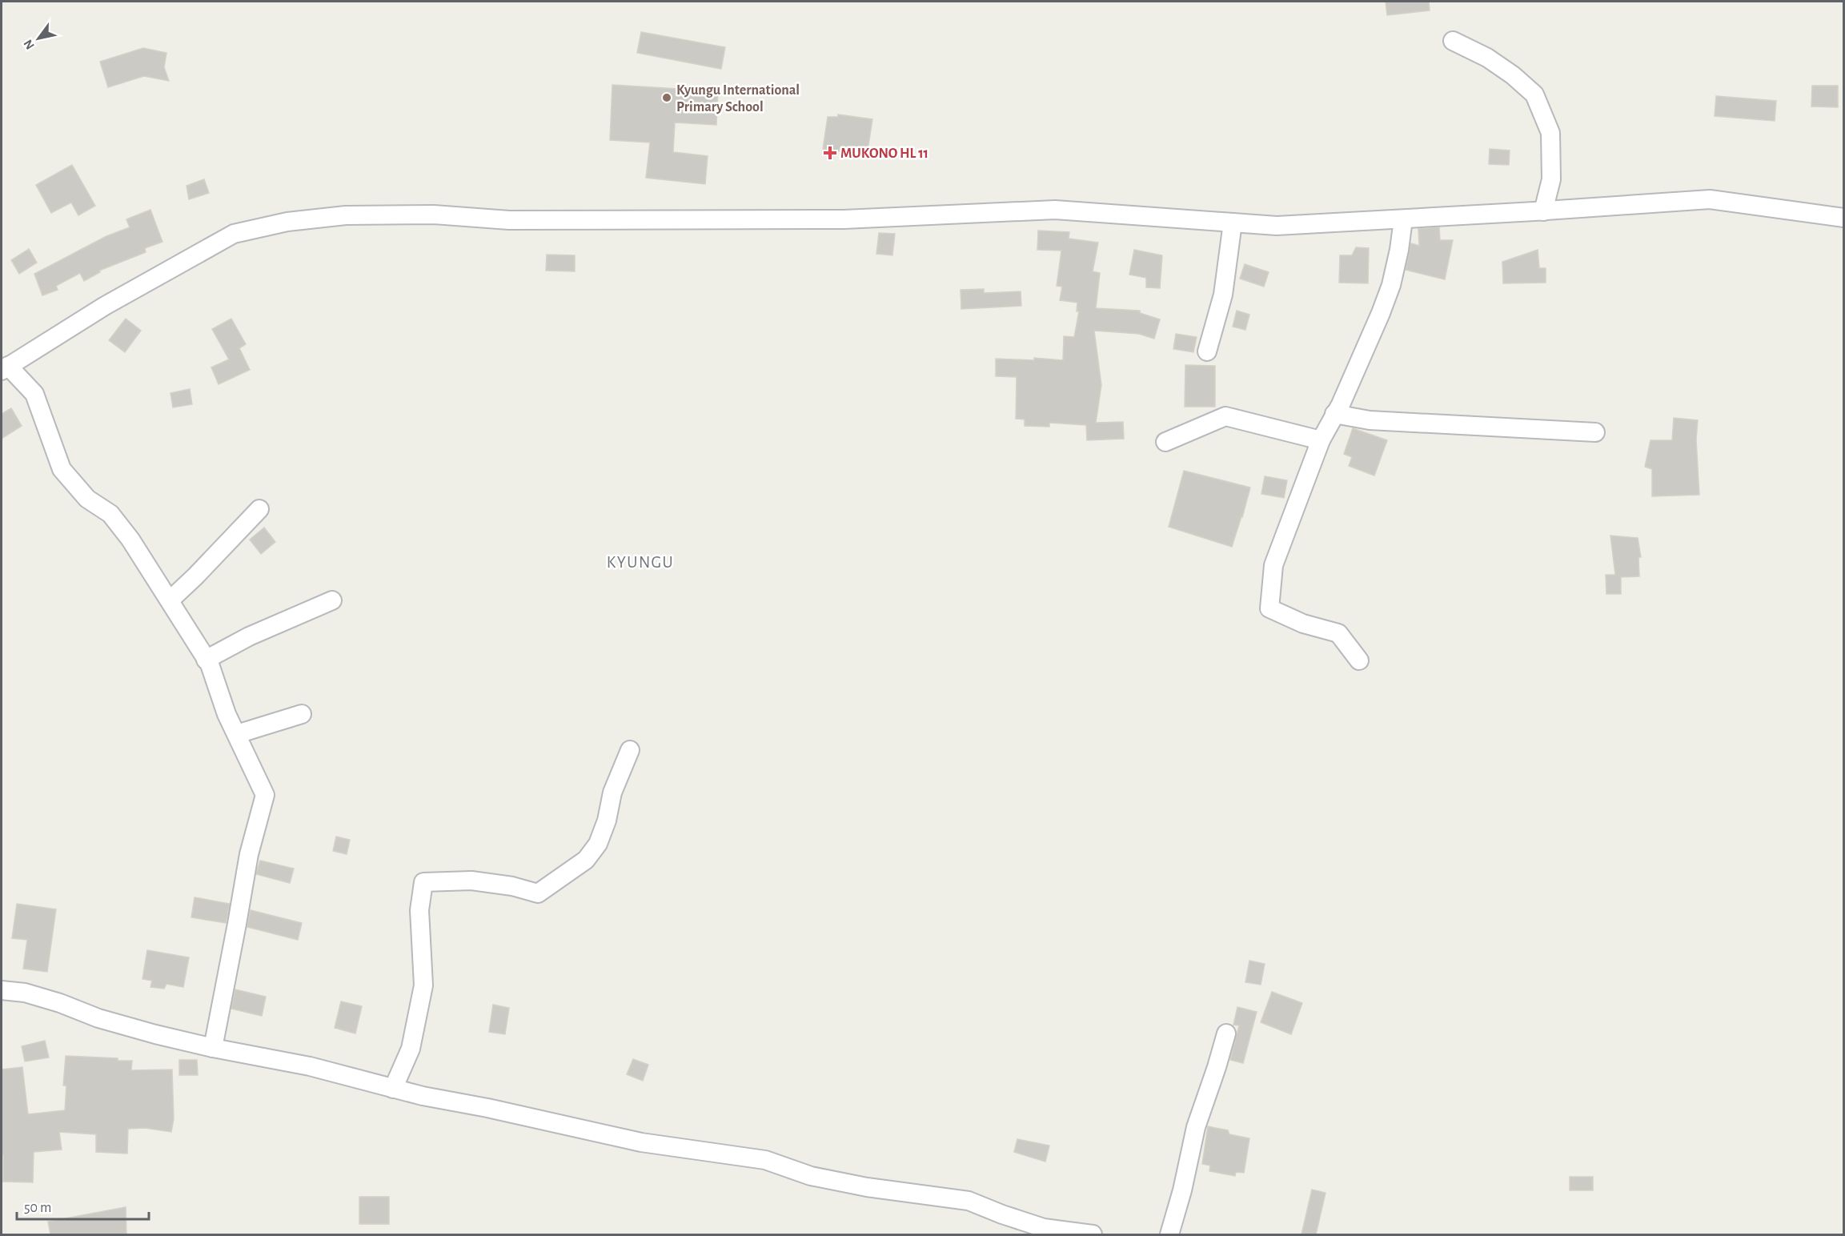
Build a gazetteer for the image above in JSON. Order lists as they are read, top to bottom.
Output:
{
  "districts": ["KYUNGU"],
  "places": {
    "other": ["Kyungu International Primary School"],
    "health": ["MUKONO HL 11"]
  },
  "scale_bar": "50 m",
  "north": "bottom left"
}
